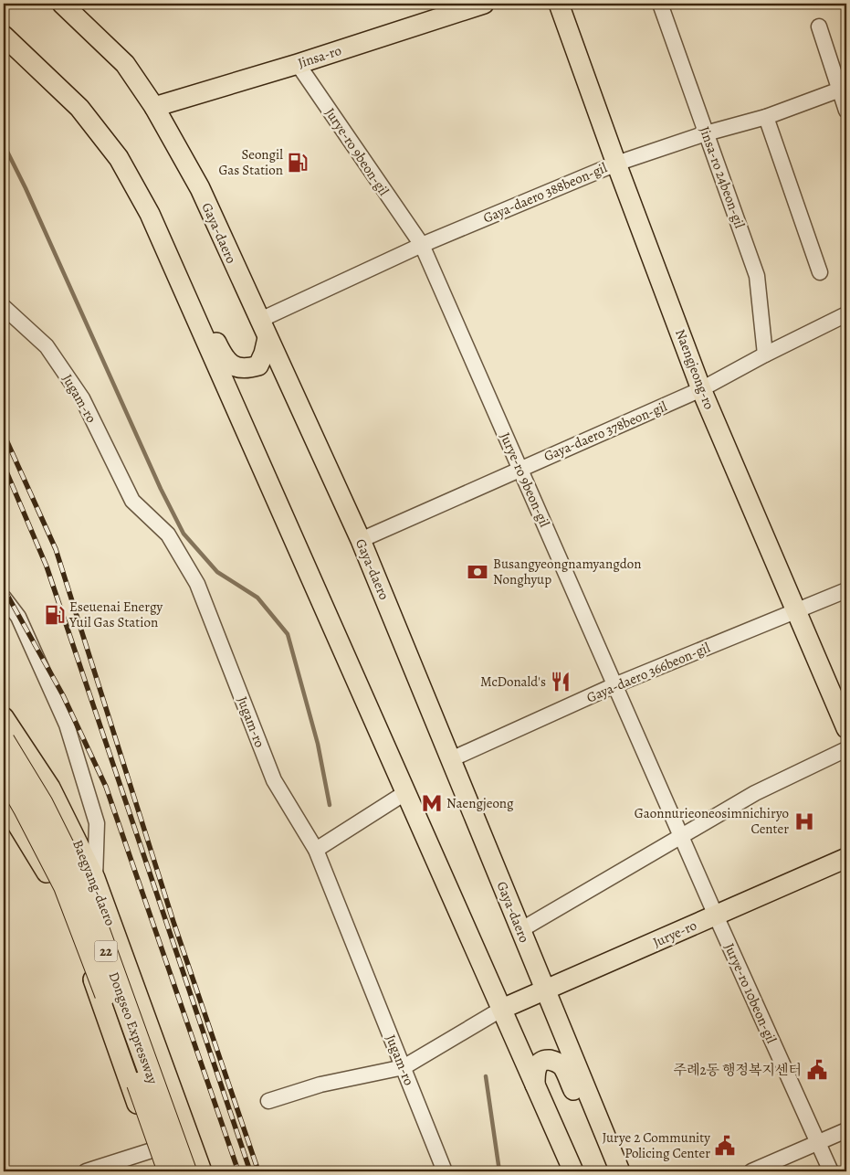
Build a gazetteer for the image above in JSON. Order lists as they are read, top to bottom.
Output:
{
  "streets": {
    "highway": ["22", "Dongseo Expressway"],
    "main road": [
      "Jinsa-ro",
      "Gaya-daero",
      "Naengjeong-ro",
      "Baegyang-daero",
      "Jurye-ro"
    ],
    "street": [
      "Jurye-ro 9beon-gil",
      "Jinsa-ro 24beon-gil",
      "Gaya-daero 388beon-gil",
      "Jugam-ro",
      "Gaya-daero 378beon-gil",
      "Gaya-daero 366beon-gil",
      "Jurye-ro 10beon-gil"
    ]
  },
  "crossings": [
    ["Jinsa-ro", "Jurye-ro 9beon-gil"],
    ["Jinsa-ro", "Gaya-daero"],
    ["Jurye-ro 9beon-gil", "Gaya-daero 388beon-gil"],
    ["Jurye-ro 9beon-gil", "Gaya-daero 378beon-gil"],
    ["Jurye-ro 9beon-gil", "Gaya-daero 366beon-gil"],
    ["Jurye-ro 9beon-gil", "Jurye-ro"],
    ["Jurye-ro 9beon-gil", "Jurye-ro 10beon-gil"],
    ["Jinsa-ro 24beon-gil", "Gaya-daero 388beon-gil"],
    ["Jinsa-ro 24beon-gil", "Gaya-daero 378beon-gil"],
    ["Gaya-daero 388beon-gil", "Gaya-daero"],
    ["Gaya-daero 388beon-gil", "Naengjeong-ro"],
    ["Gaya-daero", "Gaya-daero 378beon-gil"],
    ["Gaya-daero", "Gaya-daero 366beon-gil"],
    ["Gaya-daero", "Jurye-ro"],
    ["Naengjeong-ro", "Gaya-daero 378beon-gil"],
    ["Naengjeong-ro", "Gaya-daero 366beon-gil"],
    ["Jurye-ro", "Jurye-ro 10beon-gil"]
  ],
  "places": {
    "fuel station": ["Seongil Gas Station", "Eseuenai Energy Yuil Gas Station"],
    "bank": ["Busangyeongnamyangdon Nonghyup"],
    "restaurant": ["McDonald's"],
    "metro station": ["Naengjeong"],
    "hospital": ["Gaonnurieoneosimnichiryo Center"],
    "public building": ["주례2동 행정복지센터", "Jurye 2 Community Policing Center"]
  }
}
